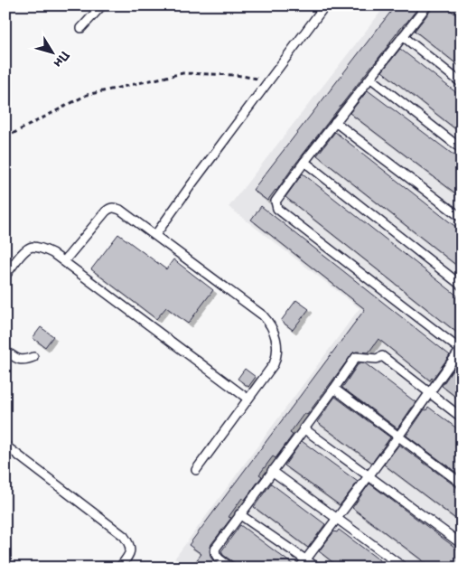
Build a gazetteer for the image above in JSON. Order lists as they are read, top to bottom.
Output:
{
  "north": "bottom right"
}
